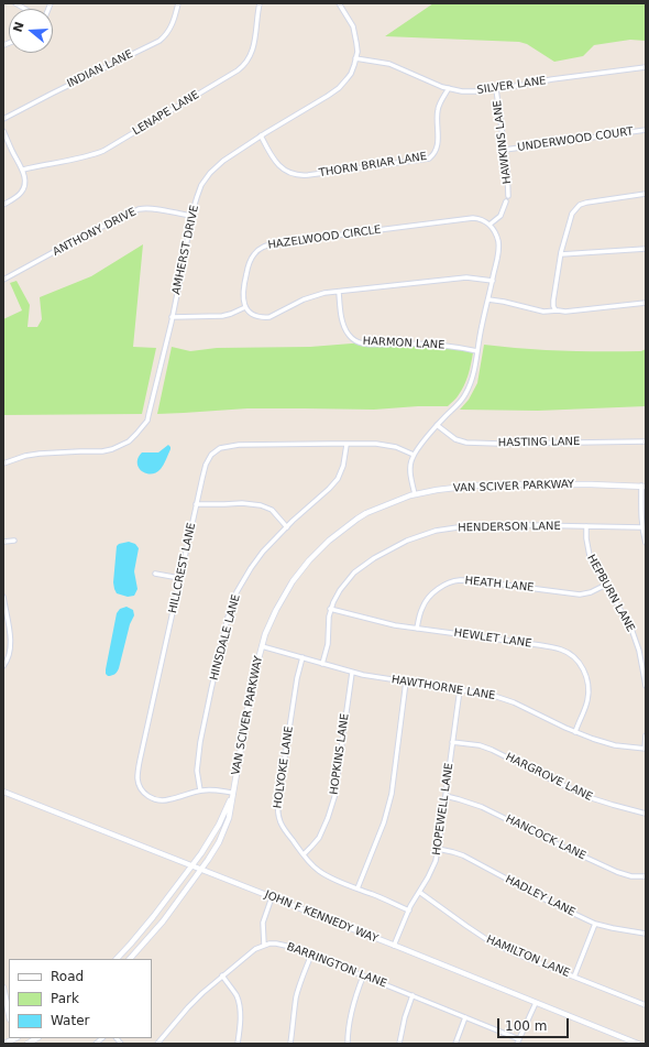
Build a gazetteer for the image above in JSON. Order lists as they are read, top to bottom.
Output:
{
  "streets": {
    "street": [
      "INDIAN LANE",
      "SILVER LANE",
      "LENAPE LANE",
      "UNDERWOOD COURT",
      "HAWKINS LANE",
      "THORN BRIAR LANE",
      "ANTHONY DRIVE",
      "HAZELWOOD CIRCLE",
      "AMHERST DRIVE",
      "HARMON LANE",
      "HASTING LANE",
      "VAN SCIVER PARKWAY",
      "HENDERSON LANE",
      "HILLCREST LANE",
      "HEATH LANE",
      "HEPBURN LANE",
      "HINSDALE LANE",
      "HEWLET LANE",
      "HAWTHORNE LANE",
      "HOPKINS LANE",
      "HOLYOKE LANE",
      "HARGROVE LANE",
      "HOPEWELL LANE",
      "HANCOCK LANE",
      "HADLEY LANE",
      "JOHN F KENNEDY WAY",
      "HAMILTON LANE",
      "BARRINGTON LANE"
    ]
  },
  "crossings": [
    ["SILVER LANE", "HAWKINS LANE"],
    ["SILVER LANE", "THORN BRIAR LANE"],
    ["SILVER LANE", "AMHERST DRIVE"],
    ["UNDERWOOD COURT", "HAWKINS LANE"],
    ["THORN BRIAR LANE", "AMHERST DRIVE"],
    ["ANTHONY DRIVE", "AMHERST DRIVE"],
    ["VAN SCIVER PARKWAY", "HILLCREST LANE"],
    ["VAN SCIVER PARKWAY", "HAWTHORNE LANE"],
    ["VAN SCIVER PARKWAY", "JOHN F KENNEDY WAY"],
    ["HENDERSON LANE", "HEPBURN LANE"],
    ["HENDERSON LANE", "HEWLET LANE"],
    ["HENDERSON LANE", "HAWTHORNE LANE"],
    ["HILLCREST LANE", "HINSDALE LANE"],
    ["HEATH LANE", "HEPBURN LANE"],
    ["HEATH LANE", "HEWLET LANE"],
    ["HEWLET LANE", "HAWTHORNE LANE"],
    ["HAWTHORNE LANE", "HOPKINS LANE"],
    ["HAWTHORNE LANE", "HOLYOKE LANE"],
    ["HAWTHORNE LANE", "HOPEWELL LANE"],
    ["HOPKINS LANE", "HOLYOKE LANE"],
    ["HOLYOKE LANE", "HOPEWELL LANE"],
    ["HARGROVE LANE", "HOPEWELL LANE"],
    ["HOPEWELL LANE", "HANCOCK LANE"],
    ["HOPEWELL LANE", "HADLEY LANE"],
    ["HOPEWELL LANE", "JOHN F KENNEDY WAY"],
    ["HOPEWELL LANE", "HAMILTON LANE"]
  ],
  "legend": ["Road", "Park", "Water"],
  "scale_bar": "100 m",
  "north": "left"
}
